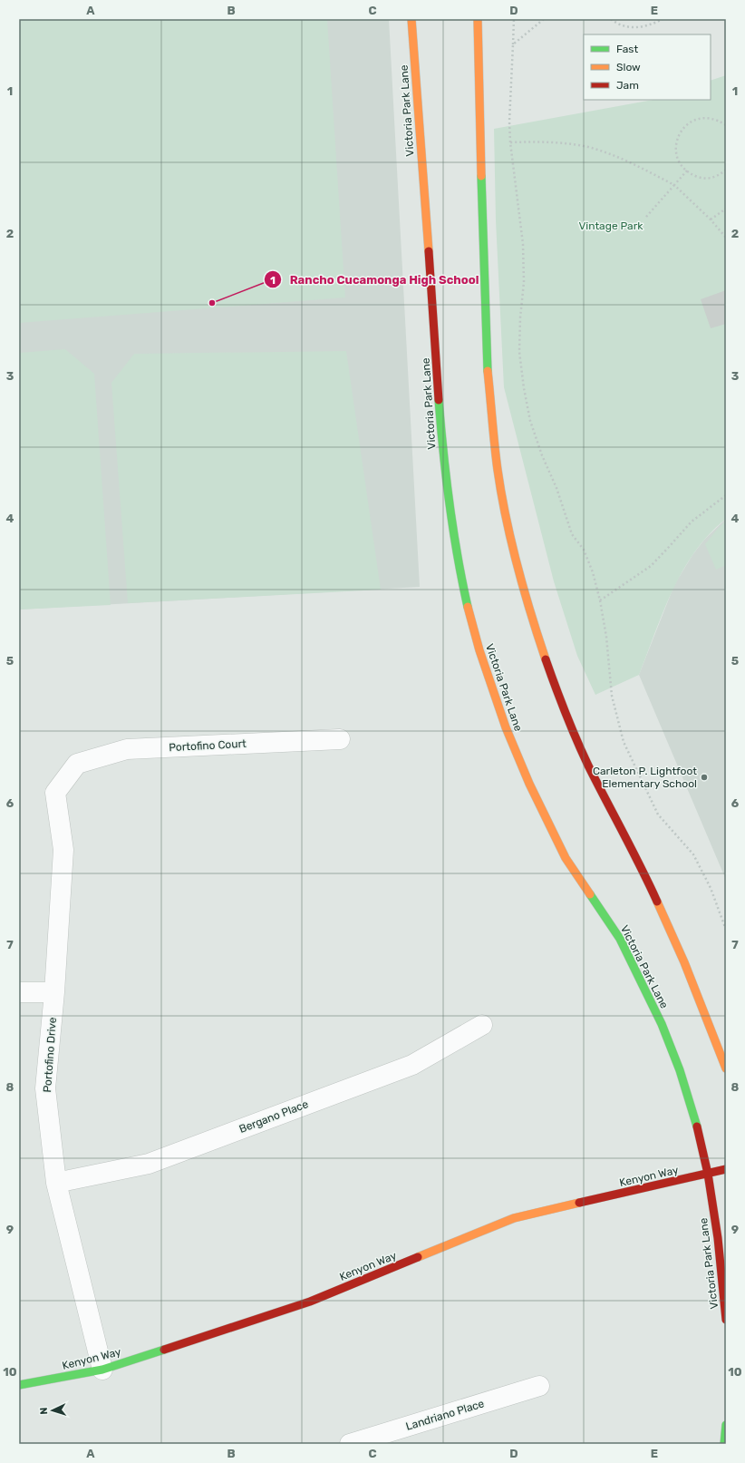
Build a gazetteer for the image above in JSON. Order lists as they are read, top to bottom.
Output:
{
  "streets": {
    "street": [
      "Victoria Park Lane",
      "Portofino Court",
      "Portofino Drive",
      "Bergano Place",
      "Kenyon Way",
      "Landriano Place"
    ]
  },
  "crossings": [
    ["Victoria Park Lane", "Kenyon Way"],
    ["Portofino Court", "Portofino Drive"],
    ["Portofino Drive", "Bergano Place"],
    ["Portofino Drive", "Kenyon Way"]
  ],
  "parks": ["Vintage Park"],
  "places": ["Rancho Cucamonga High School", "Carleton P. Lightfoot Elementary School"],
  "legend": ["Fast", "Slow", "Jam"],
  "north": "left",
  "grid": {
    "columns": [
      "A",
      "B",
      "C",
      "D",
      "E"
    ],
    "rows": [
      "1",
      "2",
      "3",
      "4",
      "5",
      "6",
      "7",
      "8",
      "9",
      "10"
    ]
  }
}
